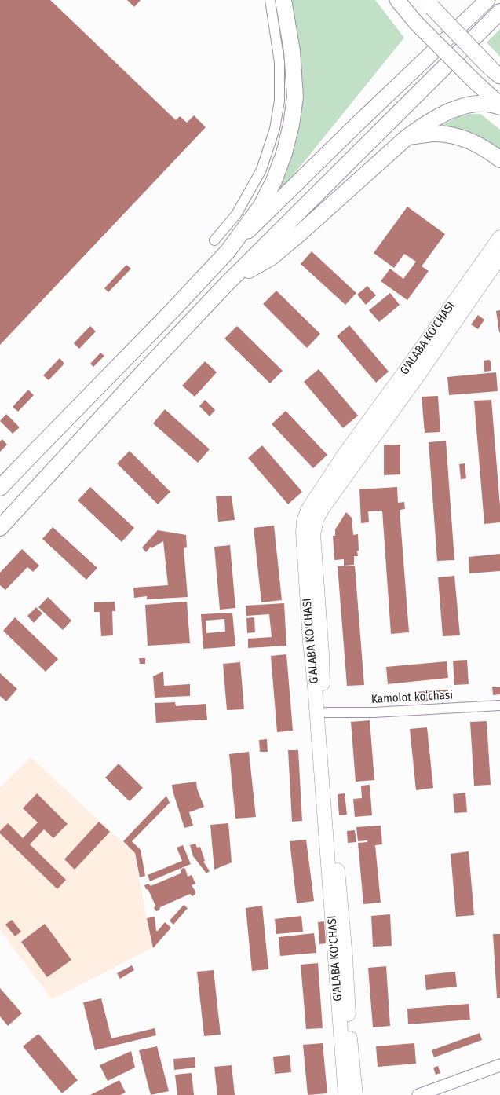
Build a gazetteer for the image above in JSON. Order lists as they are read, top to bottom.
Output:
{
  "streets": {
    "main road": ["G'ALABA KO'CHASI"],
    "street": ["Kamolot koʻchasi"]
  },
  "crossings": [
    ["G'ALABA KO'CHASI", "Kamolot koʻchasi"]
  ]
}
